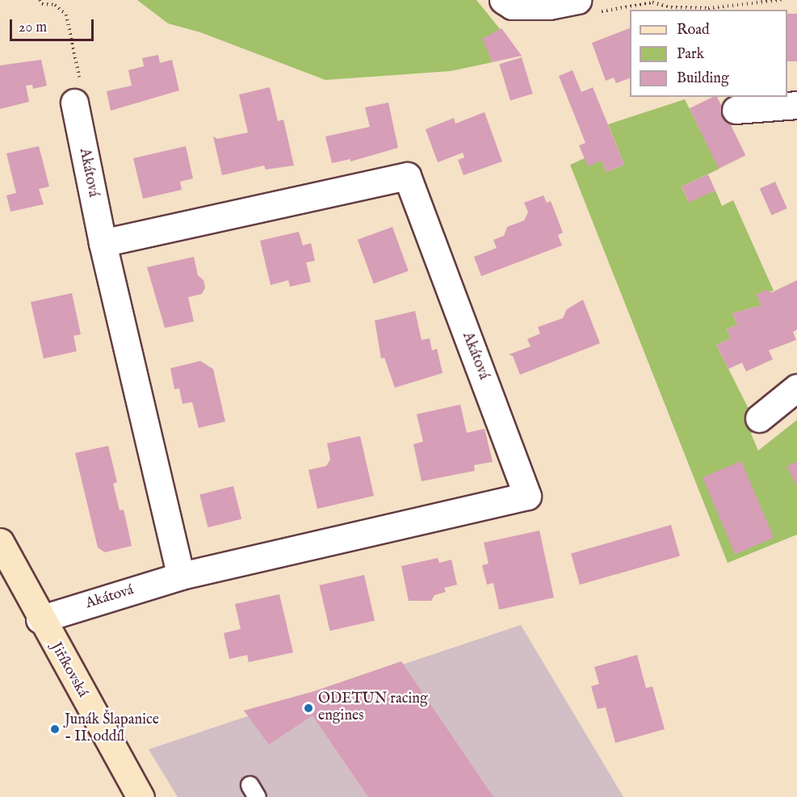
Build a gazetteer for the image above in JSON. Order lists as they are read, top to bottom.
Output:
{
  "streets": {
    "street": ["Akátová", "Jiříkovská"]
  },
  "crossings": [
    ["Akátová", "Jiříkovská"]
  ],
  "places": ["ODETUN racing engines", "Junák Šlapanice - II. oddíl"],
  "legend": ["Road", "Park", "Building"],
  "scale_bar": "20 m"
}
